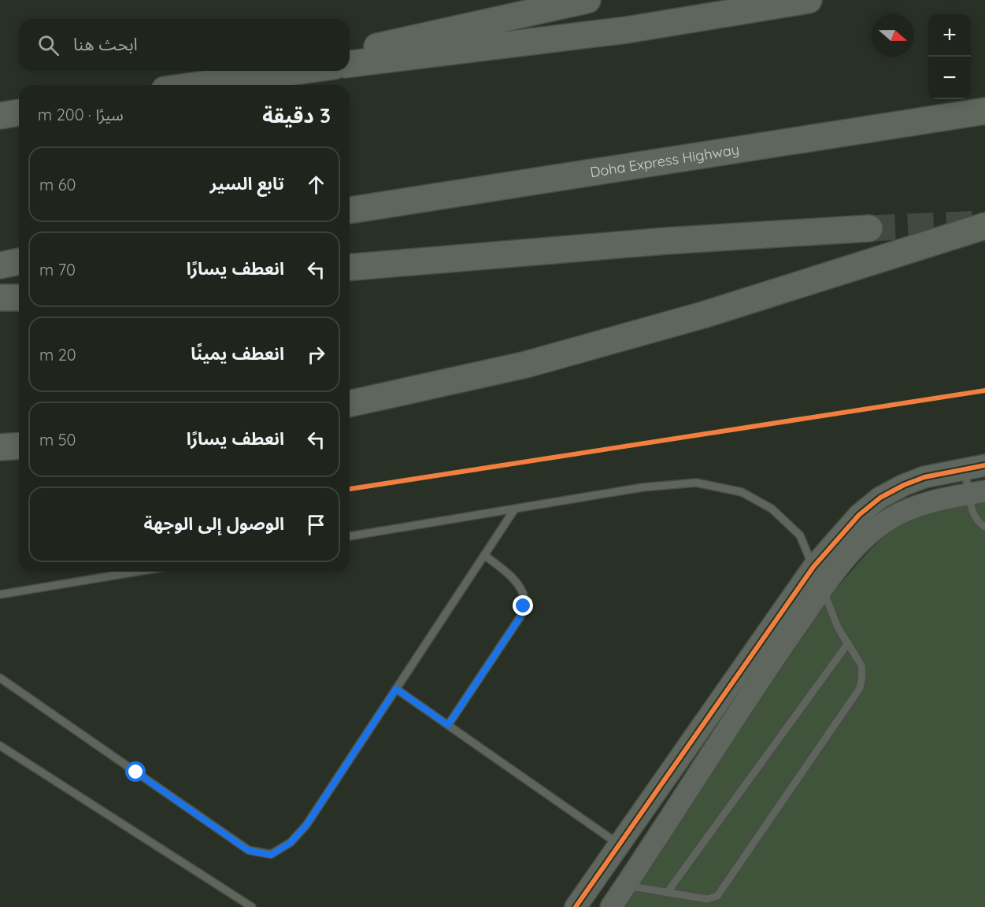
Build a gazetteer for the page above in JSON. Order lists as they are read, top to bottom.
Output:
{
  "streets": {
    "highway": ["Doha Express Highway"]
  },
  "north": "right",
  "page": {
    "map_buttons": ["+", "−"],
    "search": "ابحث هنا",
    "heading": ["3 دقيقة", "سيرًا · 200 m"],
    "list": [
      ["تابع السير", "60 m"],
      ["انعطف يسارًا", "70 m"],
      ["انعطف يمينًا", "20 m"],
      ["انعطف يسارًا", "50 m"],
      "الوصول إلى الوجهة"
    ]
  }
}
